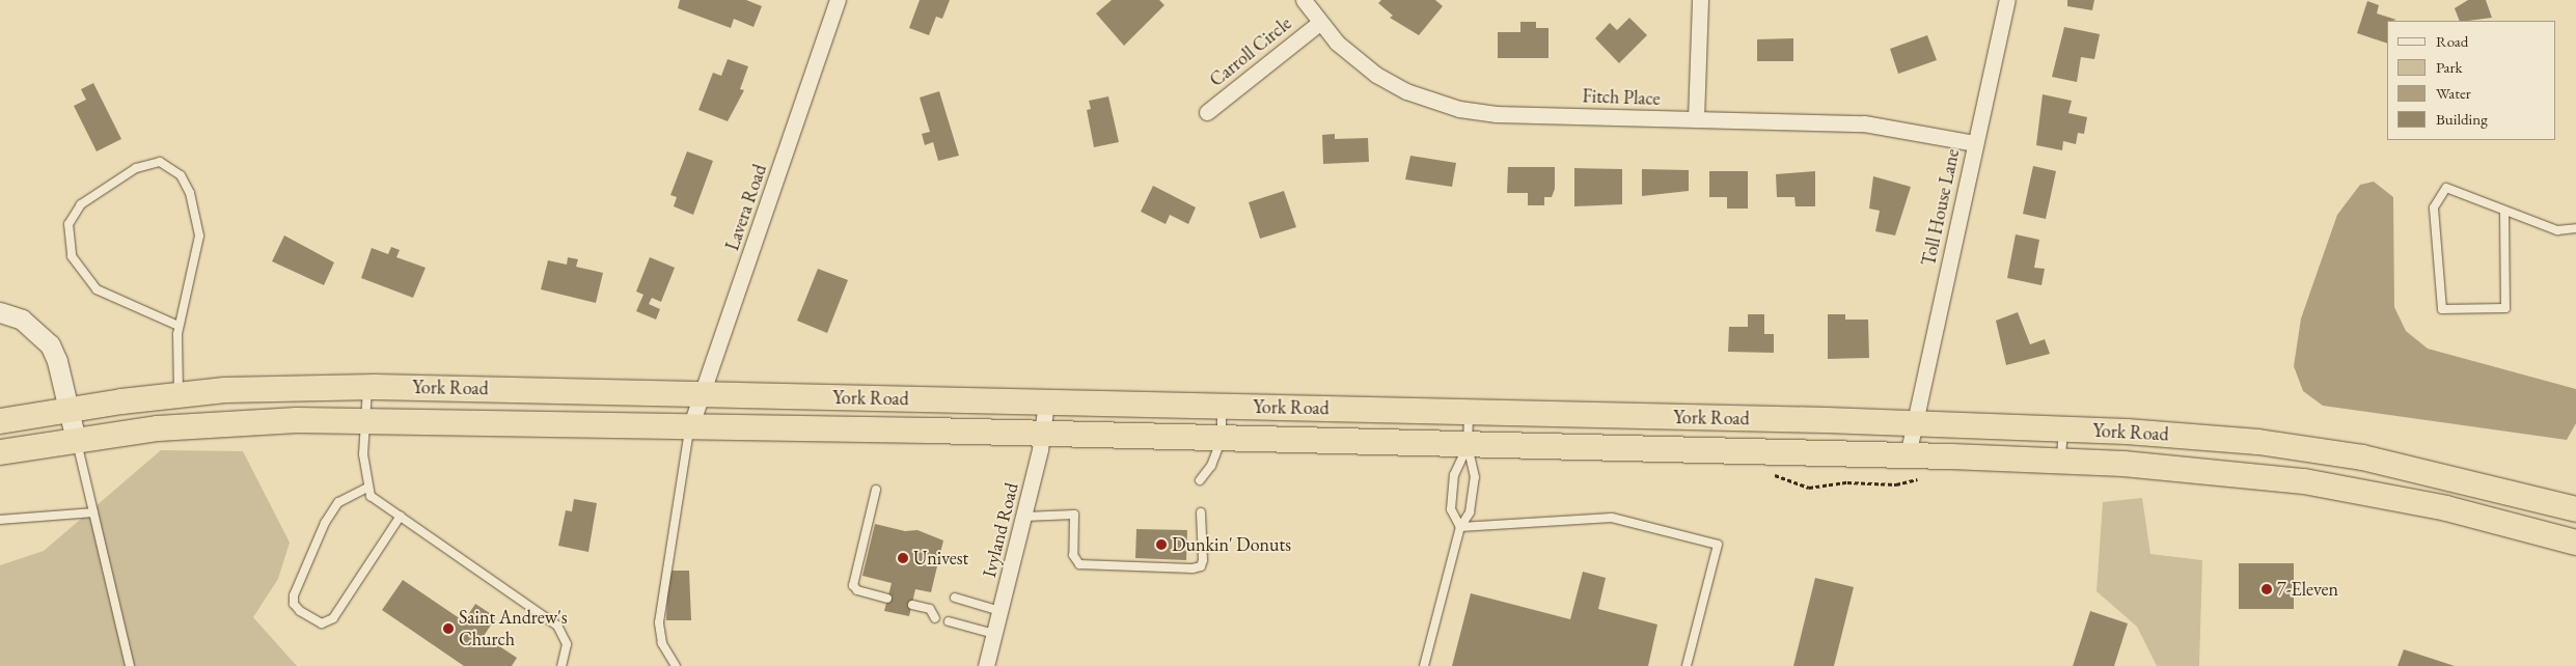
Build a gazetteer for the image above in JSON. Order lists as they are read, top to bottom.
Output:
{
  "streets": {
    "highway": ["York Road"],
    "street": [
      "Carroll Circle",
      "Fitch Place",
      "Lavera Road",
      "Toll House Lane",
      "Ivyland Road"
    ]
  },
  "crossings": [
    ["Carroll Circle", "Fitch Place"],
    ["Fitch Place", "Toll House Lane"],
    ["Lavera Road", "York Road"],
    ["Toll House Lane", "York Road"],
    ["York Road", "Ivyland Road"]
  ],
  "places": [
    "Dunkin' Donuts",
    "Univest",
    "7-Eleven",
    "Saint Andrew's Church"
  ],
  "legend": [
    "Road",
    "Park",
    "Water",
    "Building"
  ]
}
